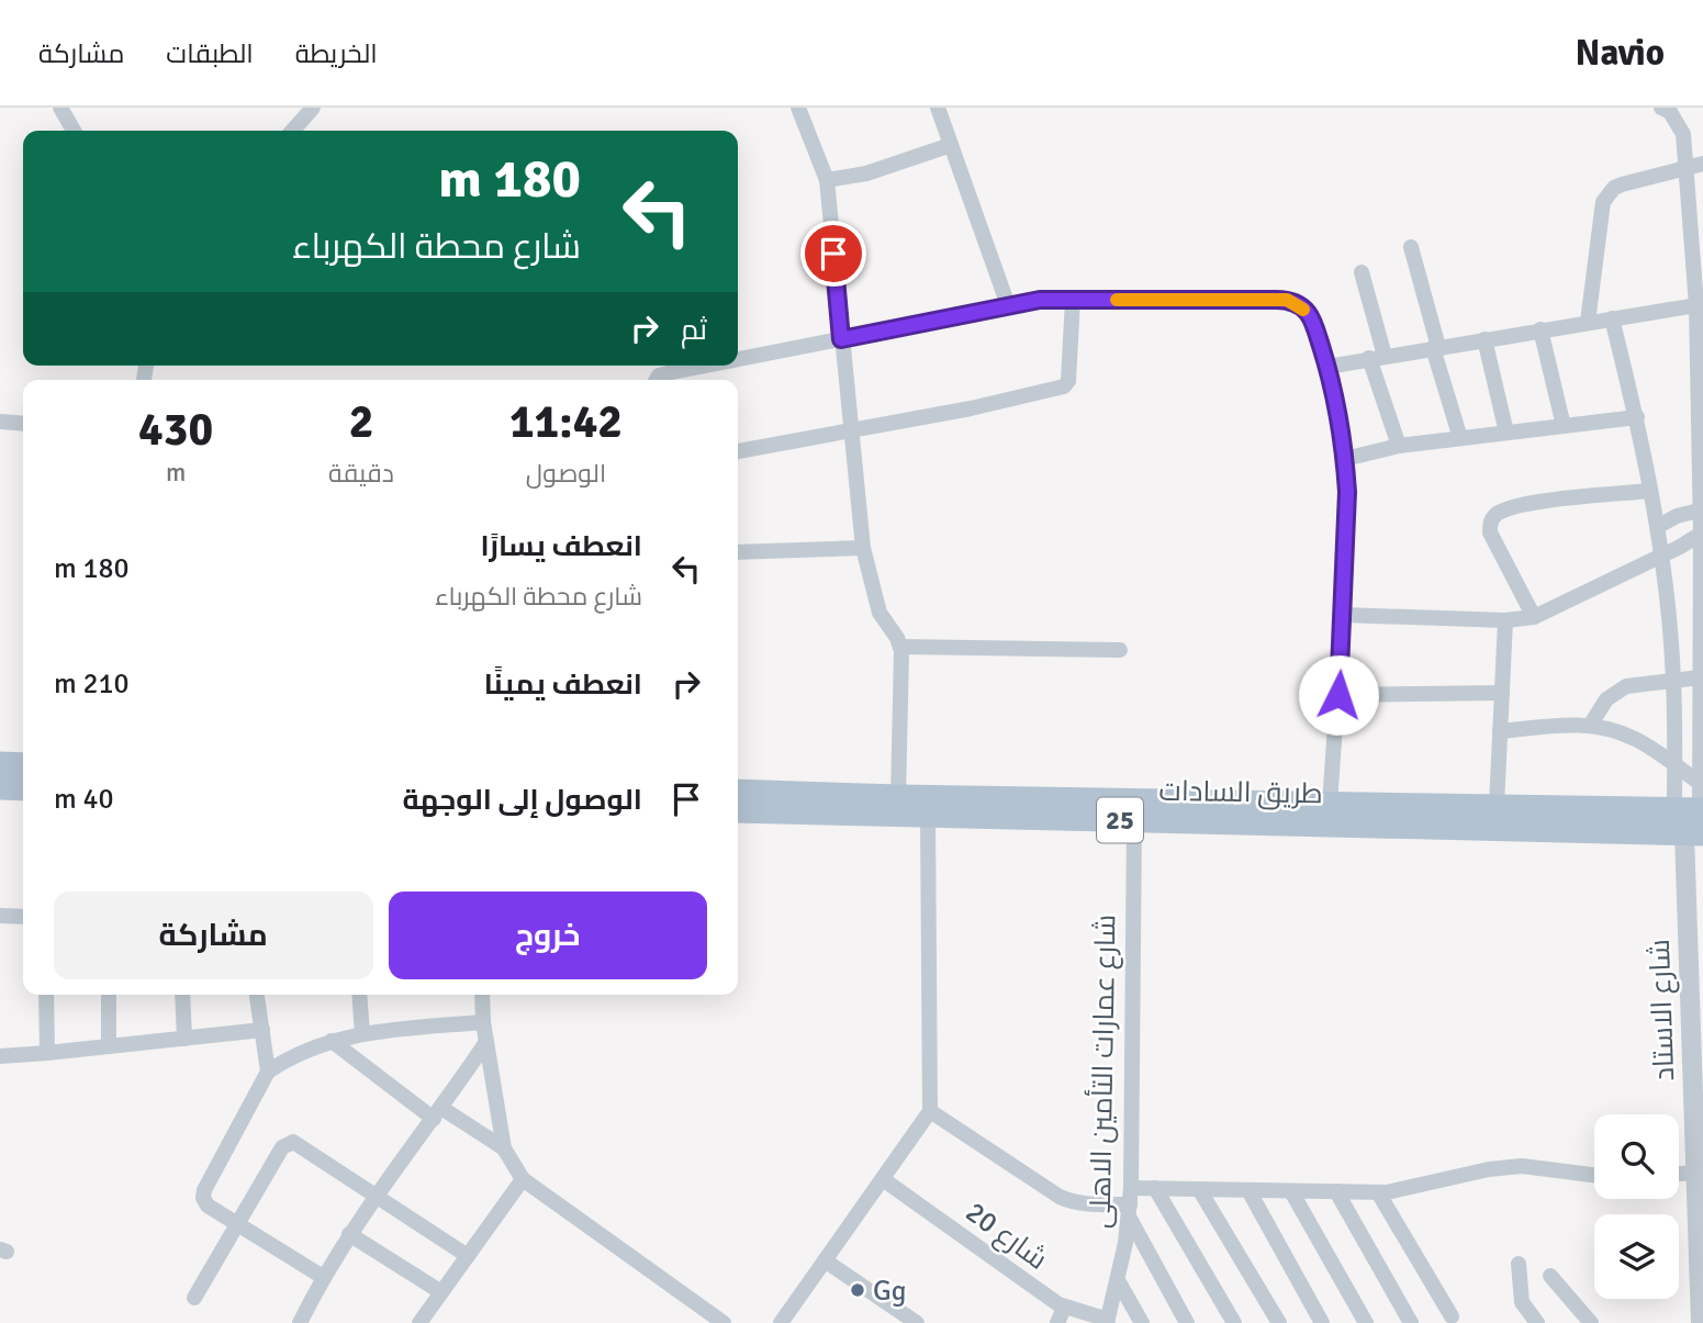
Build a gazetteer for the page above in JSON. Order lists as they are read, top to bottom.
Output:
{
  "streets": {
    "main road": ["طريق السادات", "25"],
    "street": ["شارع الاستاد", "شارع عمارات التأمين الاهلى", "شارع 20"]
  },
  "crossings": [
    ["طريق السادات", "شارع الاستاد"],
    ["طريق السادات", "شارع عمارات التأمين الاهلى"],
    ["شارع عمارات التأمين الاهلى", "شارع 20"]
  ],
  "places": ["Gg"],
  "page": {
    "header": "Navio",
    "nav": ["الخريطة", "الطبقات", "مشاركة"],
    "turn": ["180 m", "شارع محطة الكهرباء"],
    "then": "ثم",
    "eta": [
      "11:42",
      "الوصول",
      "2",
      "دقيقة",
      "430",
      "m"
    ],
    "list": [
      {
        "name": "انعطف يسارًا",
        "note": "شارع محطة الكهرباء",
        "value": "180 m"
      },
      {
        "name": "انعطف يمينًا",
        "value": "210 m"
      },
      {
        "name": "الوصول إلى الوجهة",
        "value": "40 m"
      }
    ],
    "buttons": ["خروج", "مشاركة"]
  }
}
